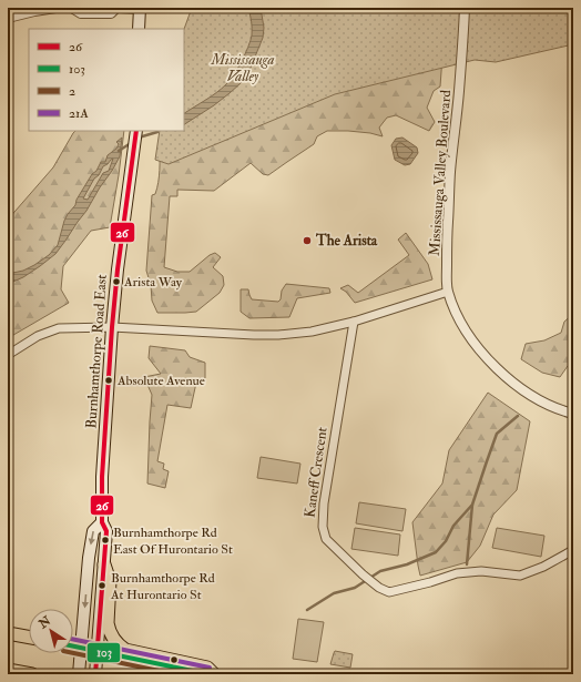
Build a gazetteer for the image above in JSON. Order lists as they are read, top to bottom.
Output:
{
  "streets": {
    "main road": ["Burnhamthorpe Road East"],
    "street": ["Mississauga Valley Boulevard", "Kaneff Crescent"]
  },
  "parks": ["Mississauga Valley"],
  "places": [
    "The Arista",
    "Arista Way",
    "Absolute Avenue",
    "Burnhamthorpe Rd East Of Hurontario St",
    "Burnhamthorpe Rd At Hurontario St"
  ],
  "lines": [
    "transit line 26",
    "transit line 21A",
    "transit line 103",
    "transit line 2"
  ],
  "legend": [
    "26",
    "103",
    "2",
    "21A"
  ],
  "north": "top left"
}
